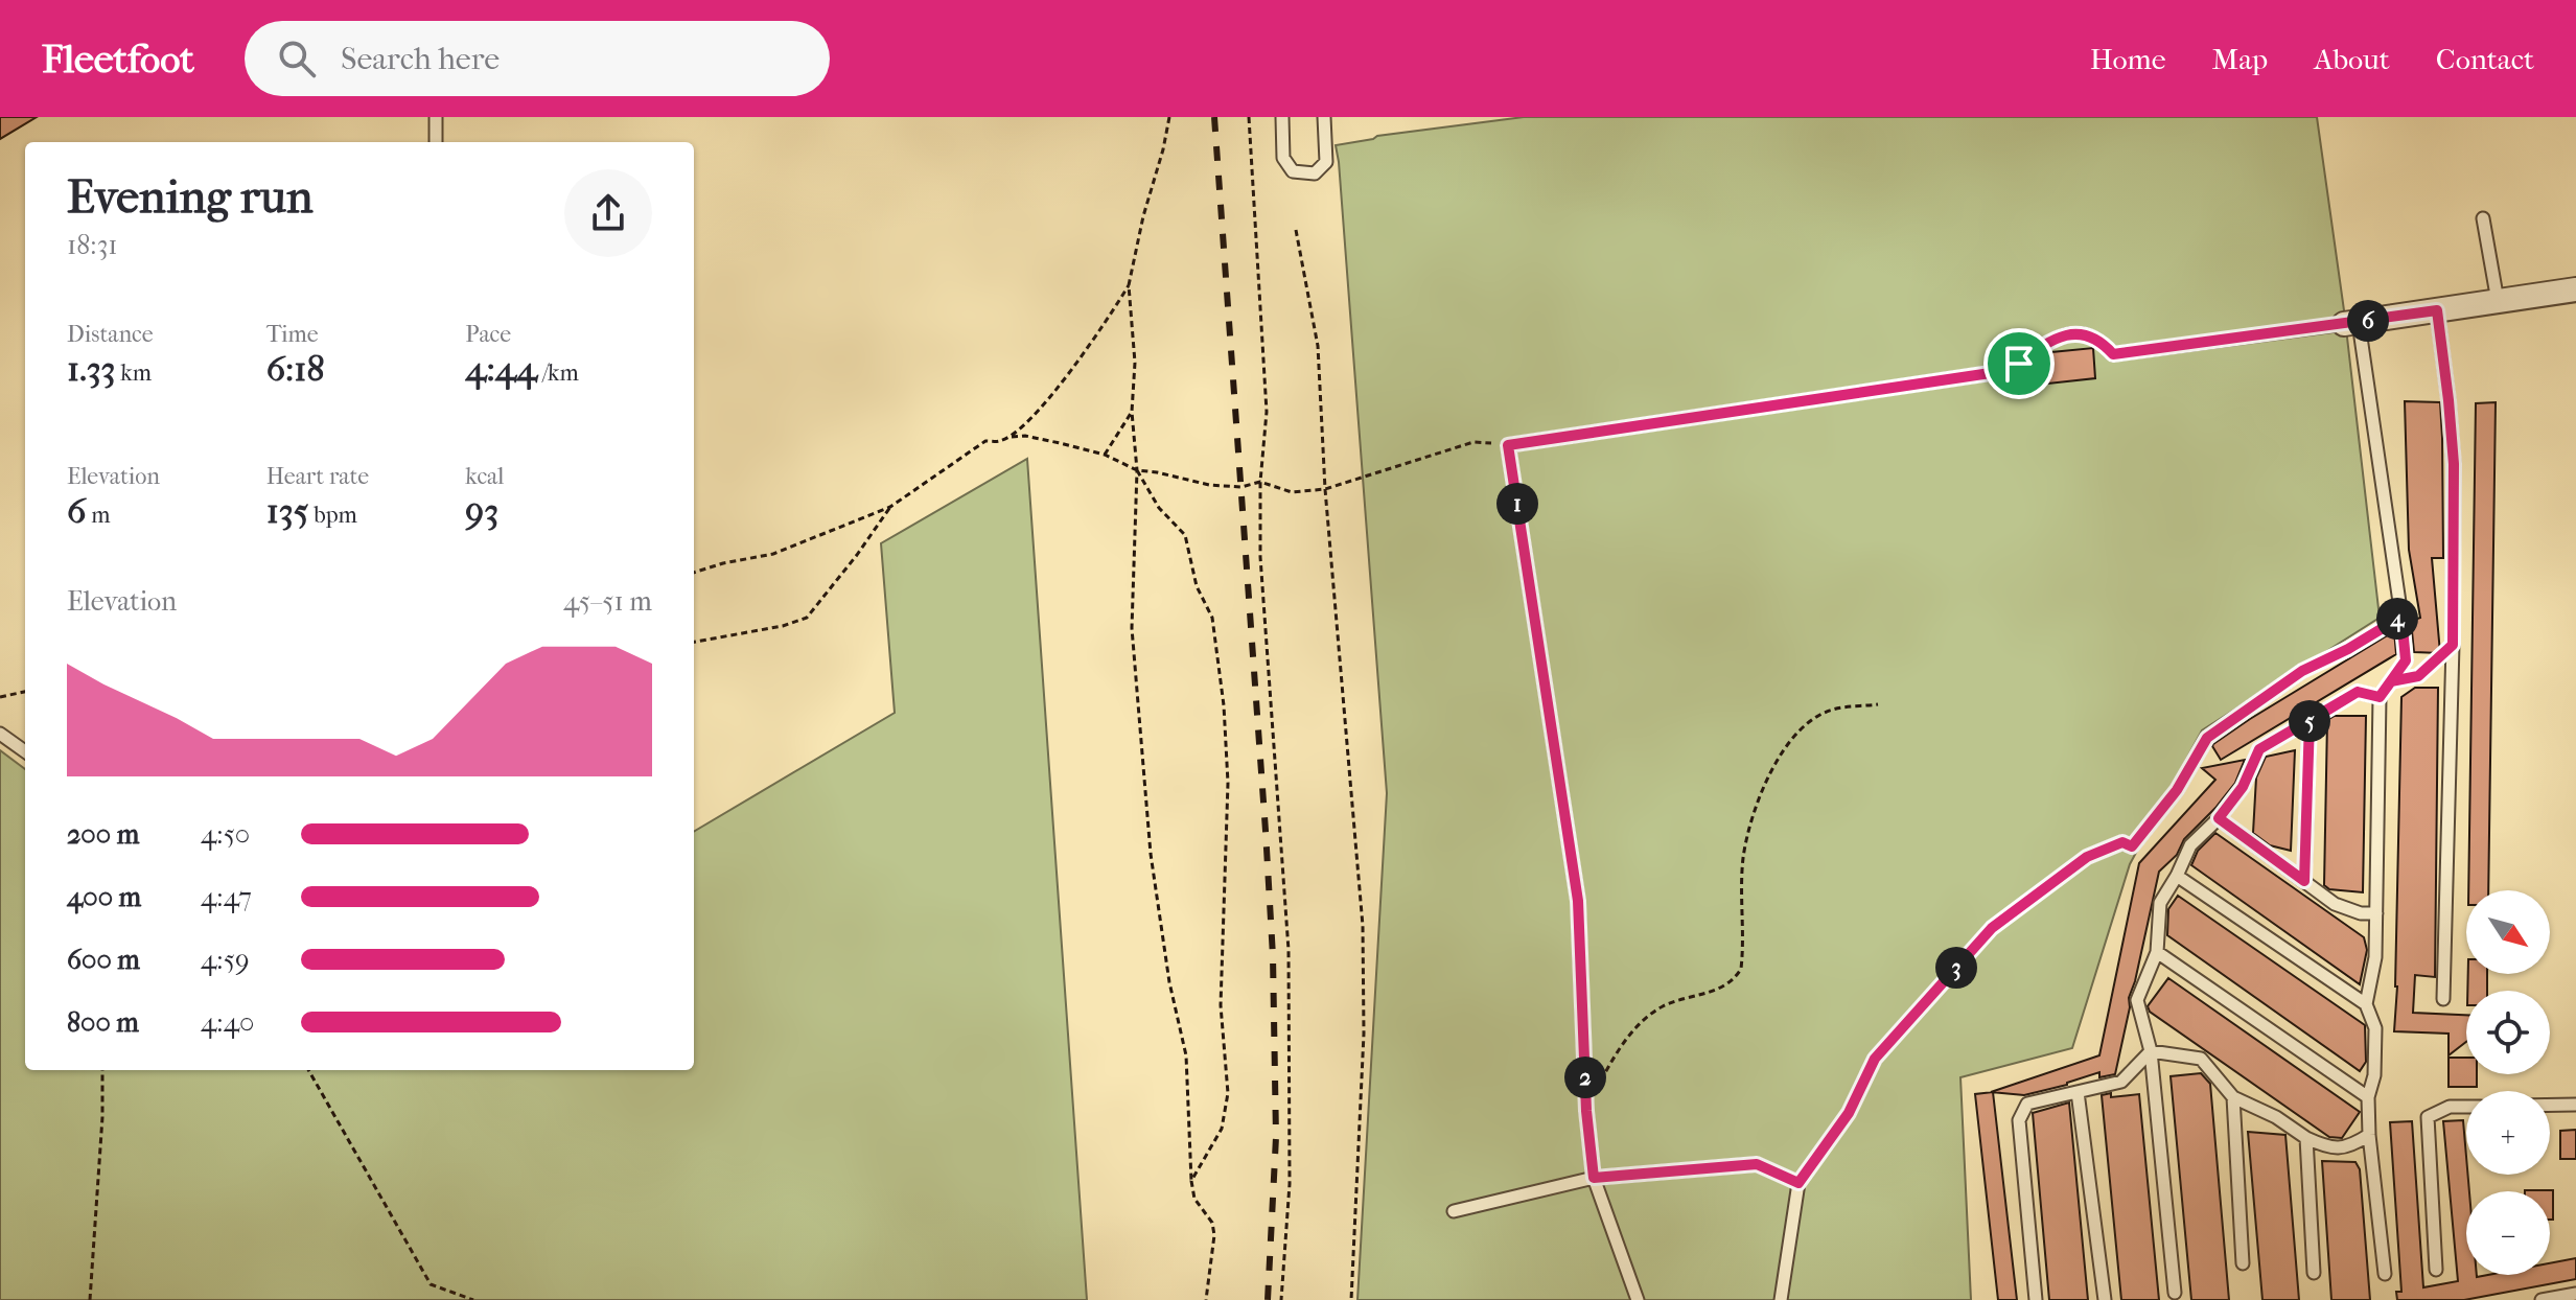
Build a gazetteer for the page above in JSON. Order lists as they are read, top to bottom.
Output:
{
  "north": "bottom right",
  "page": {
    "header": "Fleetfoot",
    "search": "Search here",
    "nav": [
      "Home",
      "Map",
      "About",
      "Contact"
    ],
    "heading": ["Evening run", "18:31"],
    "stats": [
      ["Distance", "1.33 km"],
      ["Time", "6:18"],
      ["Pace", "4:44 /km"],
      ["Elevation", "6 m"],
      ["Heart rate", "135 bpm"],
      ["kcal", "93"]
    ],
    "pins": [
      "6",
      "1",
      "4",
      "5",
      "3",
      "2"
    ],
    "chart": ["Elevation", "45–51 m"],
    "list": [
      {
        "name": "200 m",
        "note": "4:50"
      },
      {
        "name": "400 m",
        "note": "4:47"
      },
      {
        "name": "600 m",
        "note": "4:59"
      },
      {
        "name": "800 m",
        "note": "4:40"
      }
    ],
    "map_buttons": ["+", "−"]
  }
}
